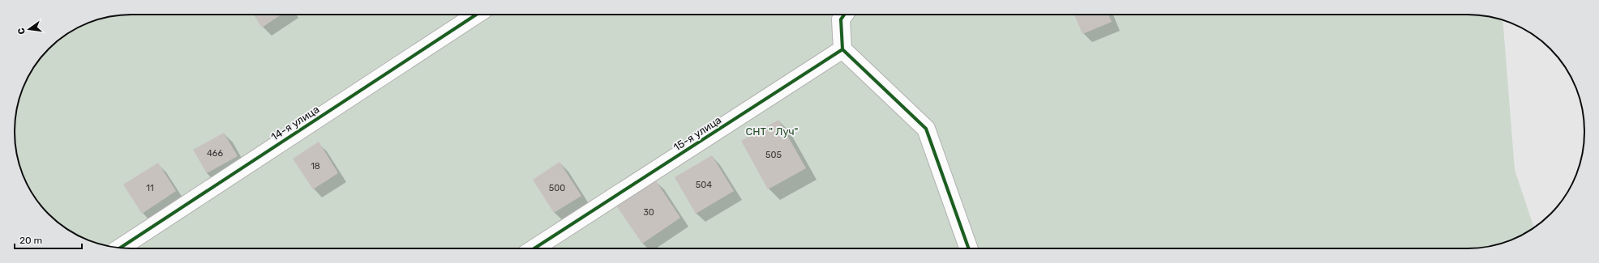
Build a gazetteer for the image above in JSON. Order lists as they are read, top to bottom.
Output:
{
  "streets": {
    "street": ["14-я улица", "15-я улица"]
  },
  "parks": ["СНТ \" Луч\""],
  "house_numbers": [
    "466",
    "505",
    "18",
    "504",
    "11",
    "500",
    "30"
  ],
  "scale_bar": "20 m",
  "north": "left"
}
